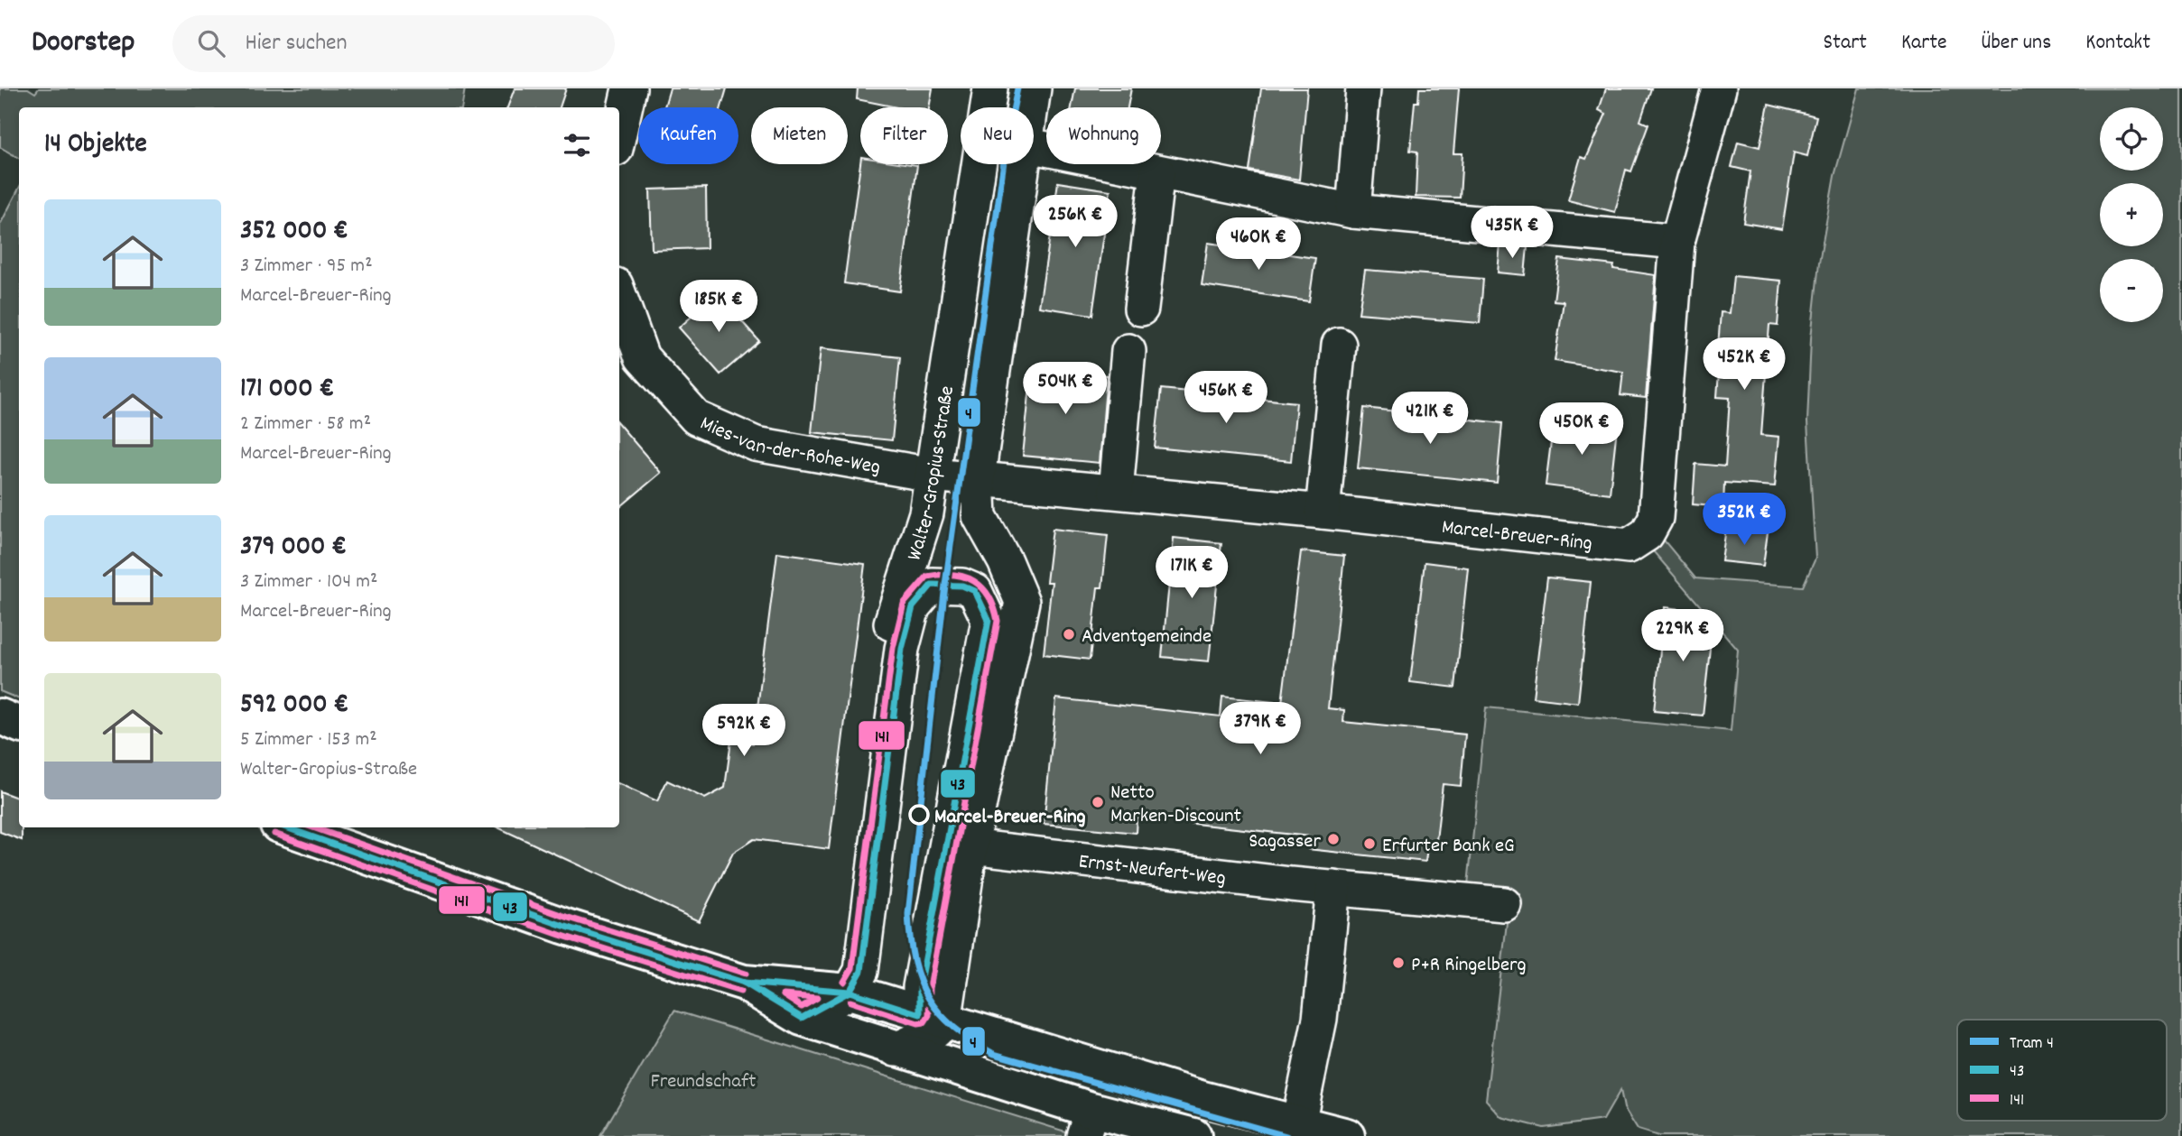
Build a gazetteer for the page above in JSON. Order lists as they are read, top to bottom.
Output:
{
  "streets": {
    "street": [
      "Mies-van-der-Rohe-Weg",
      "Walter-Gropius-Straße",
      "Marcel-Breuer-Ring",
      "Ernst-Neufert-Weg"
    ]
  },
  "crossings": [
    ["Mies-van-der-Rohe-Weg", "Walter-Gropius-Straße"],
    ["Mies-van-der-Rohe-Weg", "Marcel-Breuer-Ring"],
    ["Walter-Gropius-Straße", "Marcel-Breuer-Ring"]
  ],
  "parks": ["Freundschaft"],
  "places": [
    "Adventgemeinde",
    "Netto Marken-Discount",
    "Marcel-Breuer-Ring",
    "Sagasser",
    "Erfurter Bank eG",
    "P+R Ringelberg"
  ],
  "lines": ["tram line 4", "transit line 141", "transit line 43"],
  "legend": ["Tram 4", "43", "141"],
  "page": {
    "header": "Doorstep",
    "search": "Hier suchen",
    "nav": [
      "Start",
      "Karte",
      "Über uns",
      "Kontakt"
    ],
    "map_buttons": ["+", "−"],
    "chip": [
      "Kaufen",
      "Mieten",
      "Filter",
      "Neu",
      "Wohnung"
    ],
    "heading": "14 Objekte",
    "list": [
      {
        "name": "352 000 €",
        "note": "3 Zimmer · 95 m² · Marcel-Breuer-Ring"
      },
      {
        "name": "171 000 €",
        "note": "2 Zimmer · 58 m² · Marcel-Breuer-Ring"
      },
      {
        "name": "379 000 €",
        "note": "3 Zimmer · 104 m² · Marcel-Breuer-Ring"
      },
      {
        "name": "592 000 €",
        "note": "5 Zimmer · 153 m² · Walter-Gropius-Straße"
      }
    ],
    "price": [
      "256K €",
      "435K €",
      "460K €",
      "185K €",
      "452K €",
      "504K €",
      "456K €",
      "421K €",
      "450K €",
      "352K €",
      "171K €",
      "229K €",
      "379K €",
      "592K €"
    ]
  }
}
